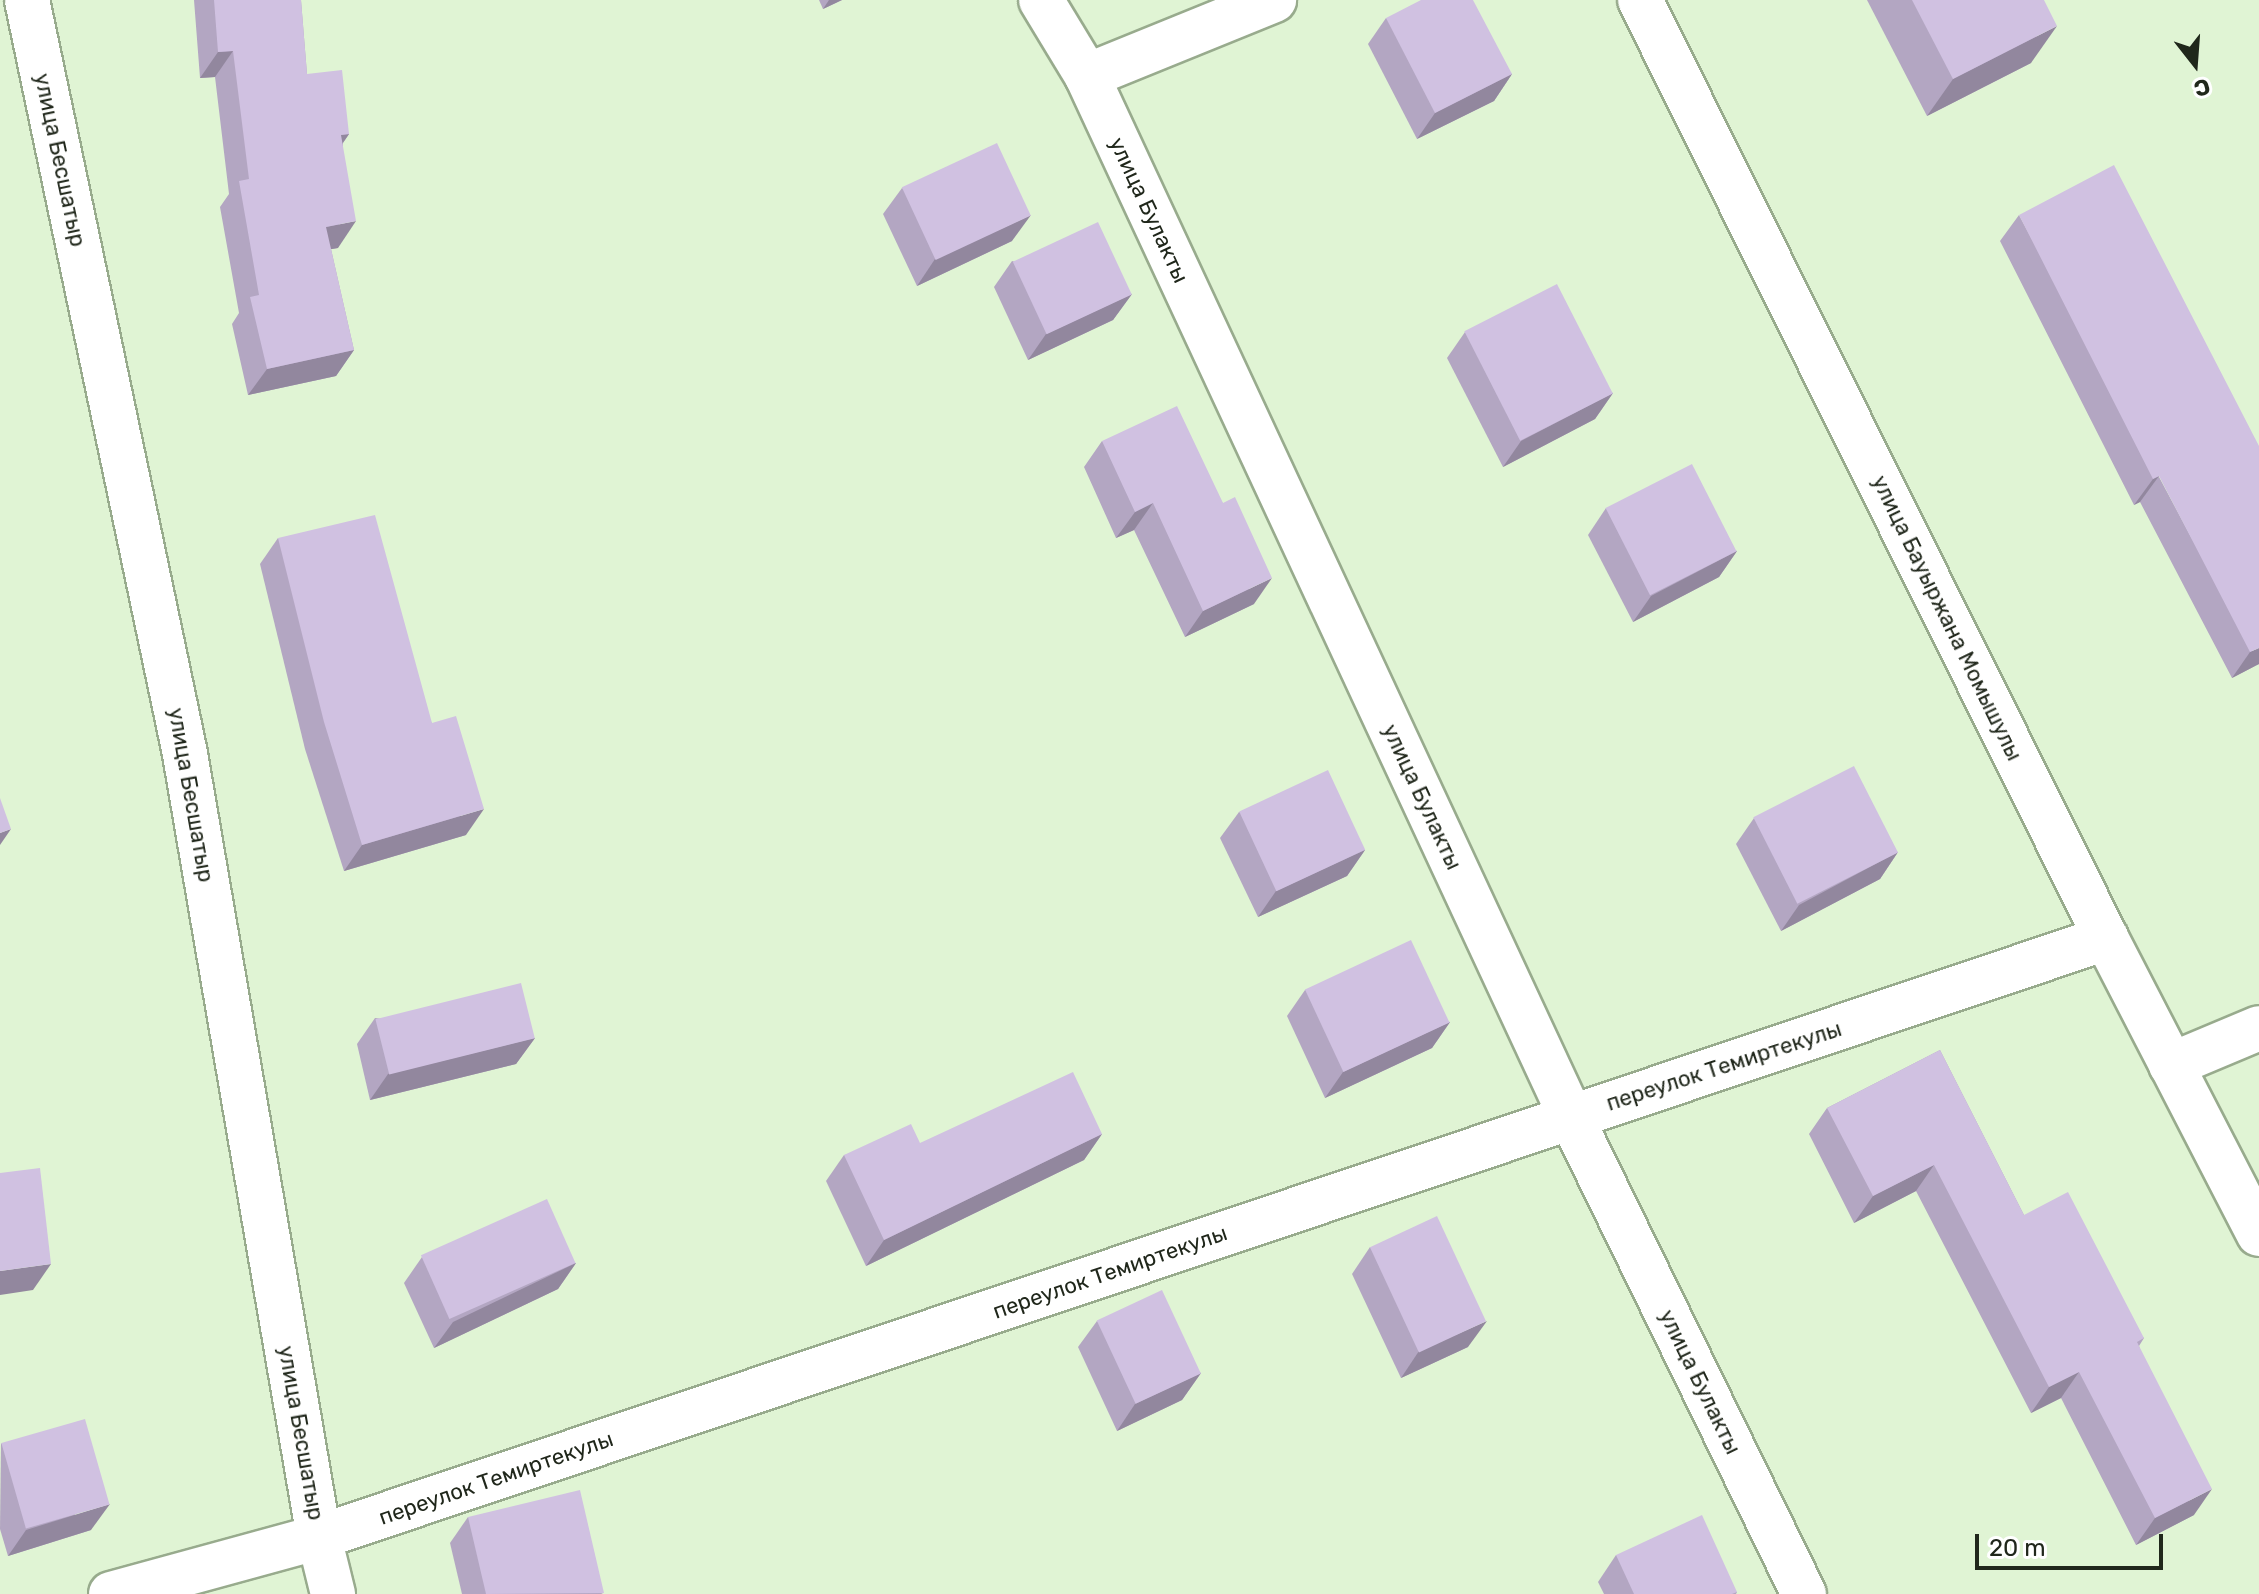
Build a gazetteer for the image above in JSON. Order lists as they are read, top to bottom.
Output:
{
  "streets": {
    "street": [
      "улица Бесшатыр",
      "улица Булакты",
      "улица Бауыржана Момышулы",
      "переулок Темиртекулы"
    ]
  },
  "crossings": [
    ["улица Бесшатыр", "переулок Темиртекулы"],
    ["улица Булакты", "переулок Темиртекулы"],
    ["улица Бауыржана Момышулы", "переулок Темиртекулы"]
  ],
  "scale_bar": "20 m",
  "north": "bottom"
}
